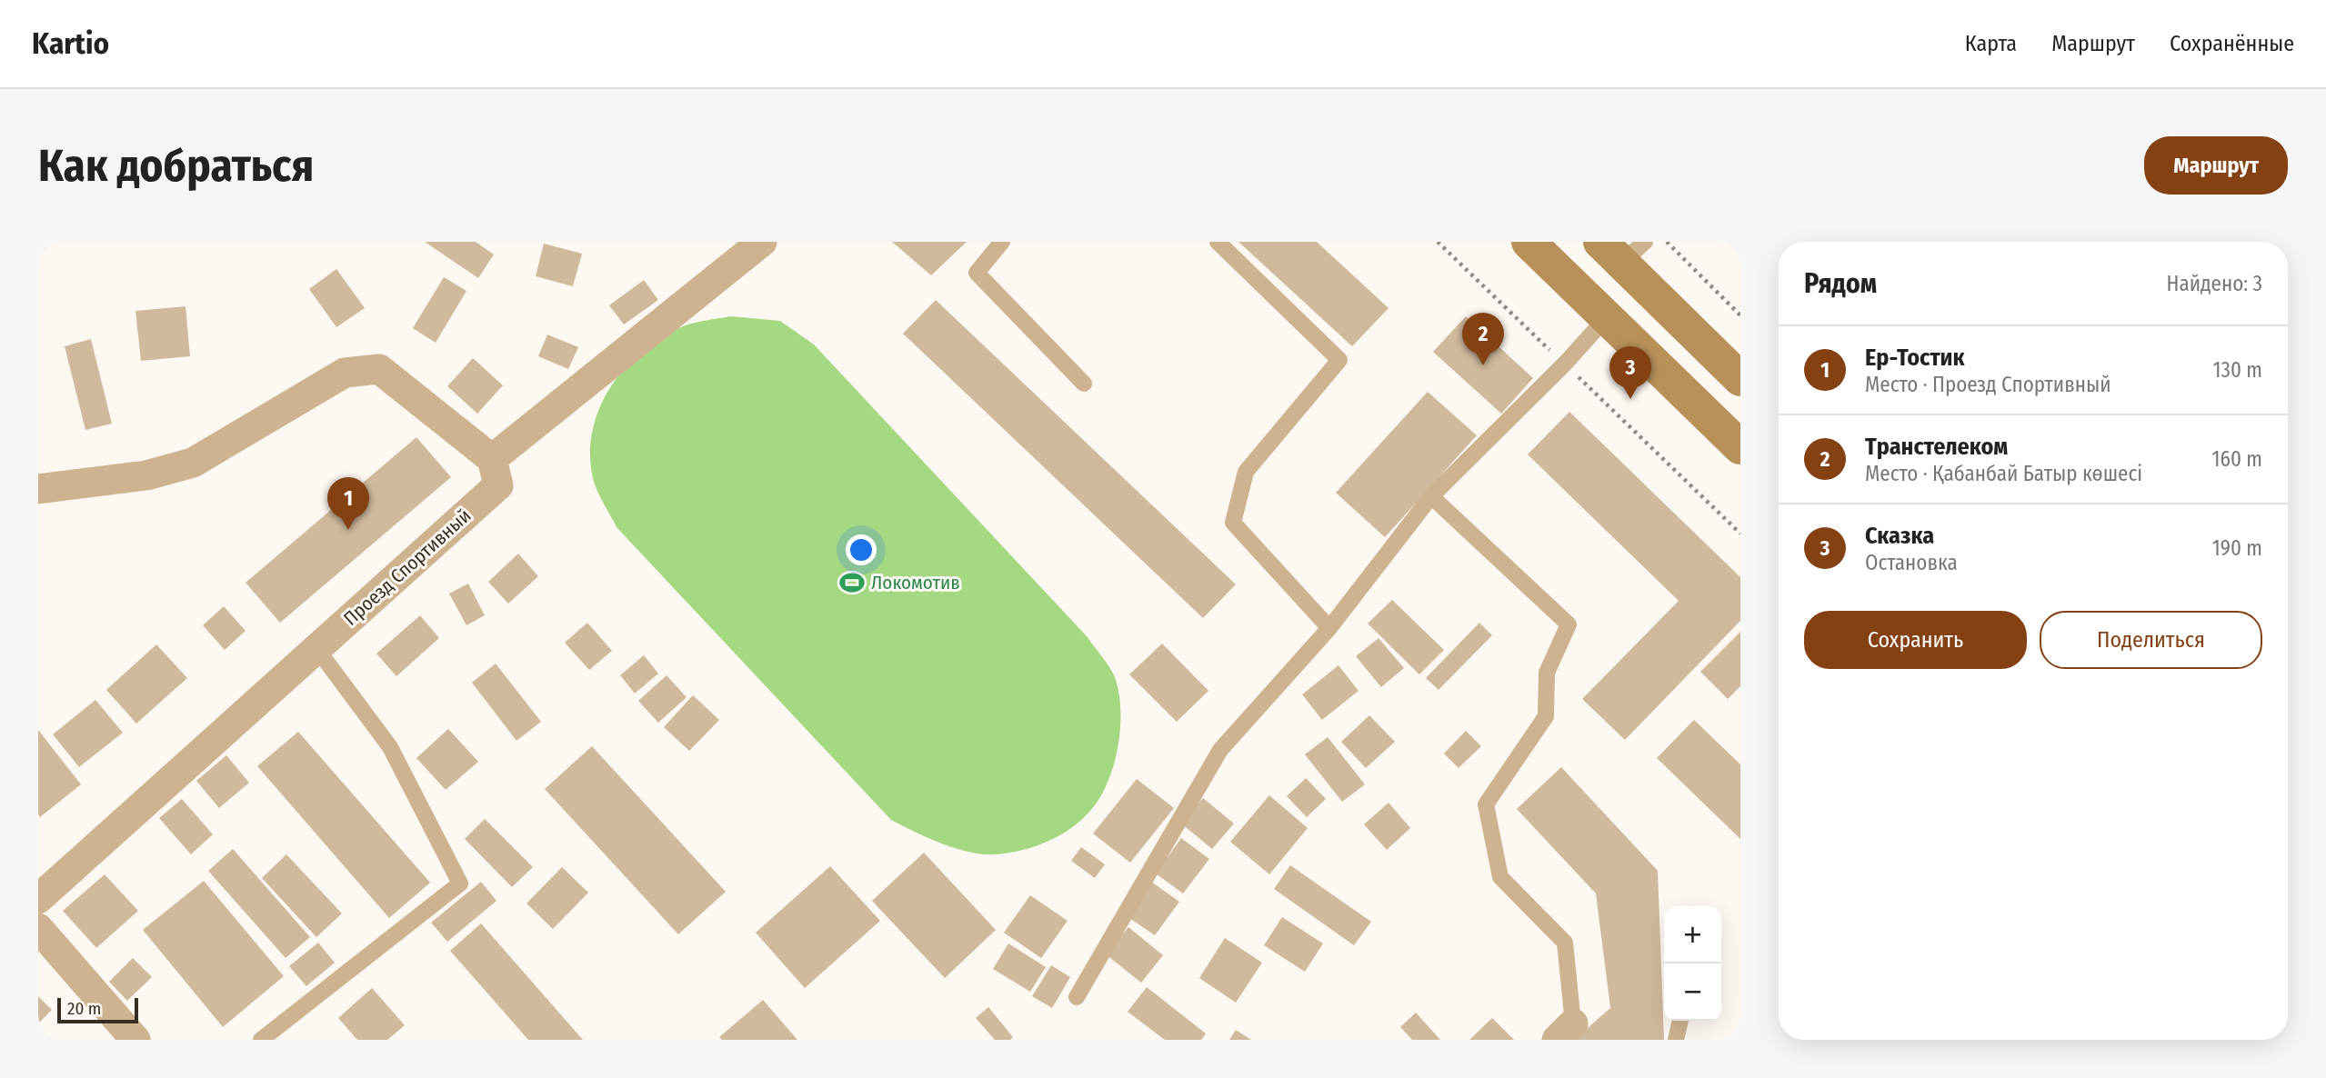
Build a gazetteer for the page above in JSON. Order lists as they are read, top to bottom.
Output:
{
  "streets": {
    "street": ["Проезд Спортивный"]
  },
  "places": {
    "sports": ["Локомотив"]
  },
  "scale_bar": "20 m",
  "page": {
    "header": "Kartio",
    "nav": ["Карта", "Маршрут", "Сохранённые"],
    "buttons": [
      "Маршрут",
      ["Сохранить", "Поделиться"]
    ],
    "title": "Как добраться",
    "heading": ["Рядом", "Найдено: 3"],
    "pins": ["2", "3", "1"],
    "list": [
      {
        "mark": "1",
        "name": "Ер-Тостик",
        "note": "Место · Проезд Спортивный",
        "value": "130 m"
      },
      {
        "mark": "2",
        "name": "Транстелеком",
        "note": "Место · Қабанбай Батыр көшесі",
        "value": "160 m"
      },
      {
        "mark": "3",
        "name": "Сказка",
        "note": "Остановка",
        "value": "190 m"
      }
    ],
    "map_buttons": ["+", "−"],
    "scale": "20 m"
  }
}
